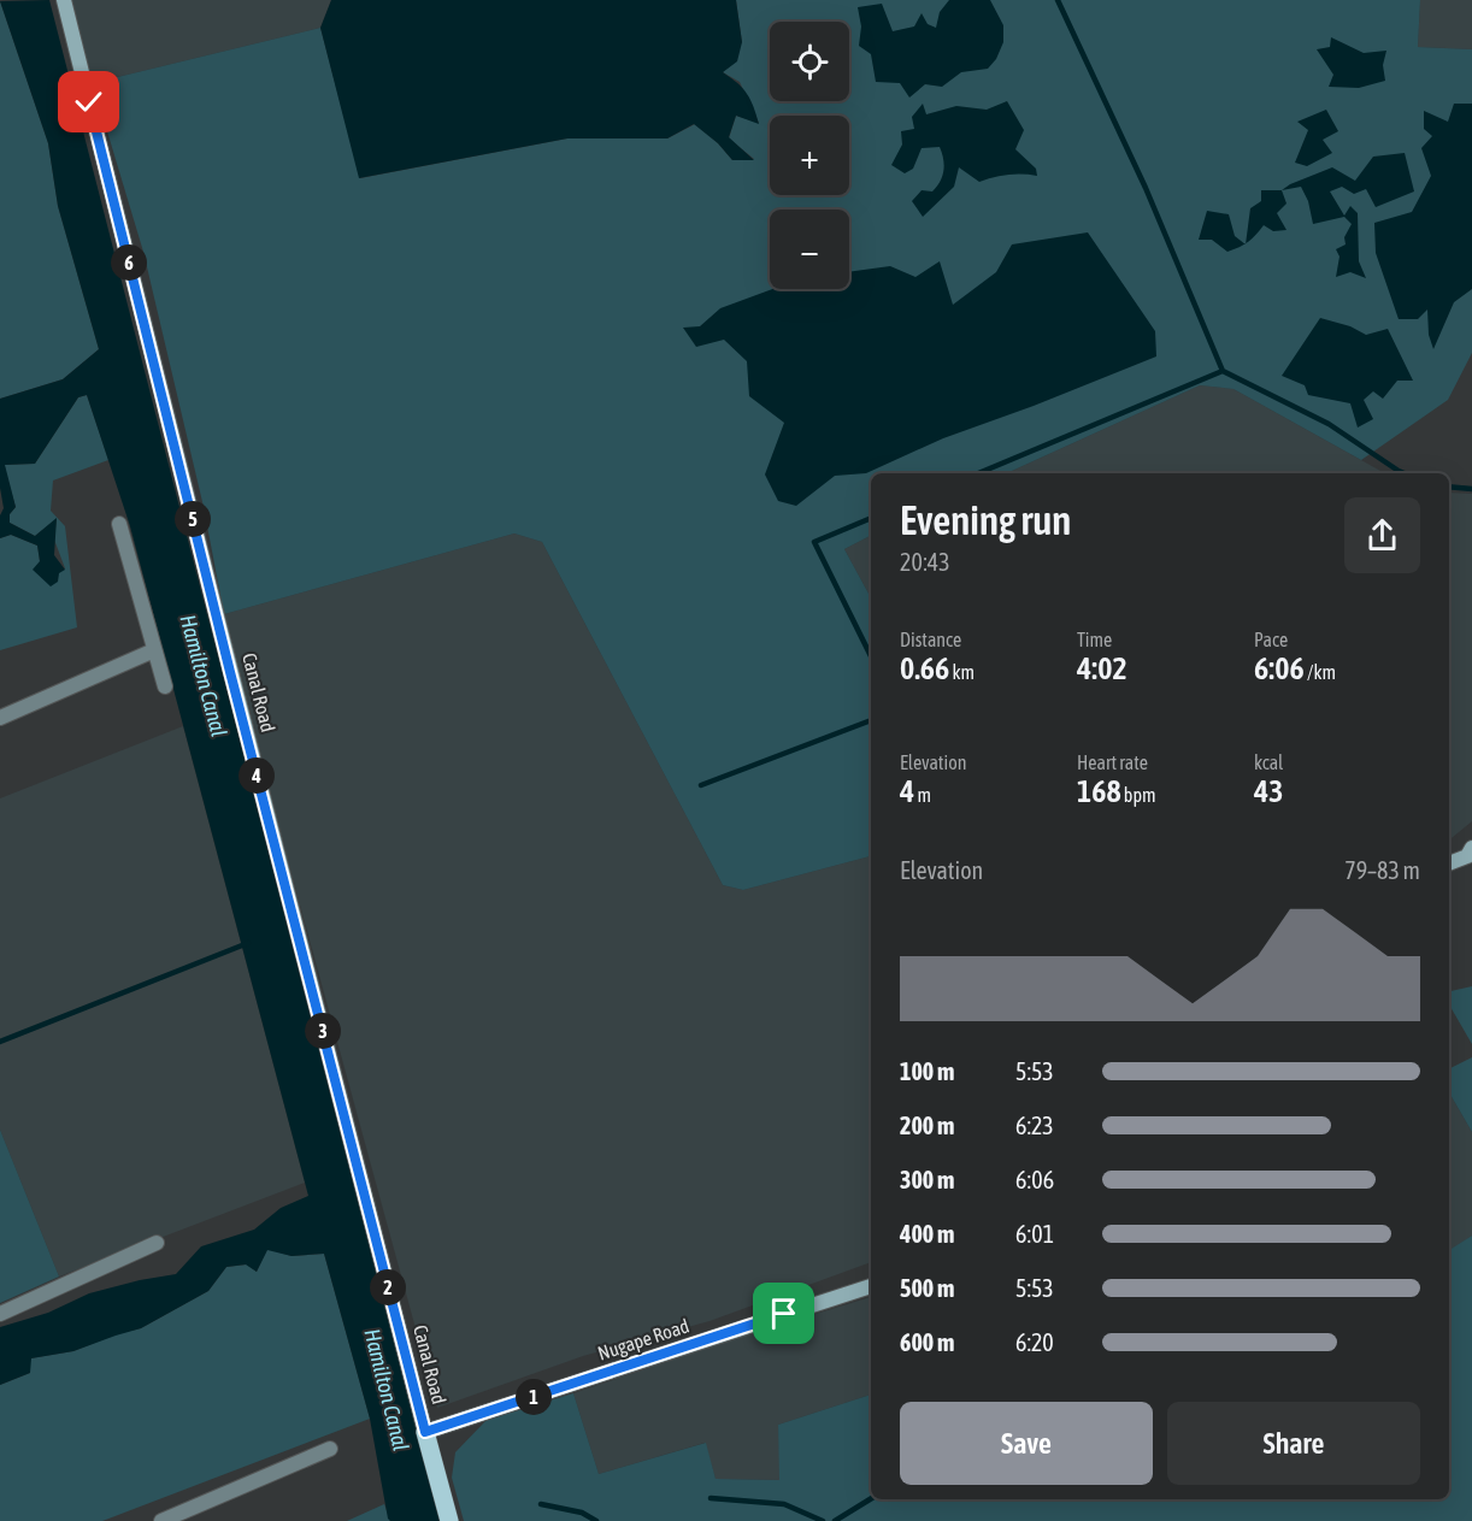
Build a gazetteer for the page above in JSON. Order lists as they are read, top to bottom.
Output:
{
  "streets": {
    "main road": ["Canal Road", "Nugape Road"]
  },
  "crossings": [
    ["Canal Road", "Nugape Road"]
  ],
  "water": ["Hamilton Canal"],
  "page": {
    "map_buttons": ["+", "−"],
    "pins": [
      "6",
      "5",
      "4",
      "3",
      "2",
      "1"
    ],
    "heading": ["Evening run", "20:43"],
    "stats": [
      ["Distance", "0.66 km"],
      ["Time", "4:02"],
      ["Pace", "6:06 /km"],
      ["Elevation", "4 m"],
      ["Heart rate", "168 bpm"],
      ["kcal", "43"]
    ],
    "chart": ["Elevation", "79–83 m"],
    "list": [
      {
        "name": "100 m",
        "note": "5:53"
      },
      {
        "name": "200 m",
        "note": "6:23"
      },
      {
        "name": "300 m",
        "note": "6:06"
      },
      {
        "name": "400 m",
        "note": "6:01"
      },
      {
        "name": "500 m",
        "note": "5:53"
      },
      {
        "name": "600 m",
        "note": "6:20"
      }
    ],
    "buttons": ["Save", "Share"]
  }
}
